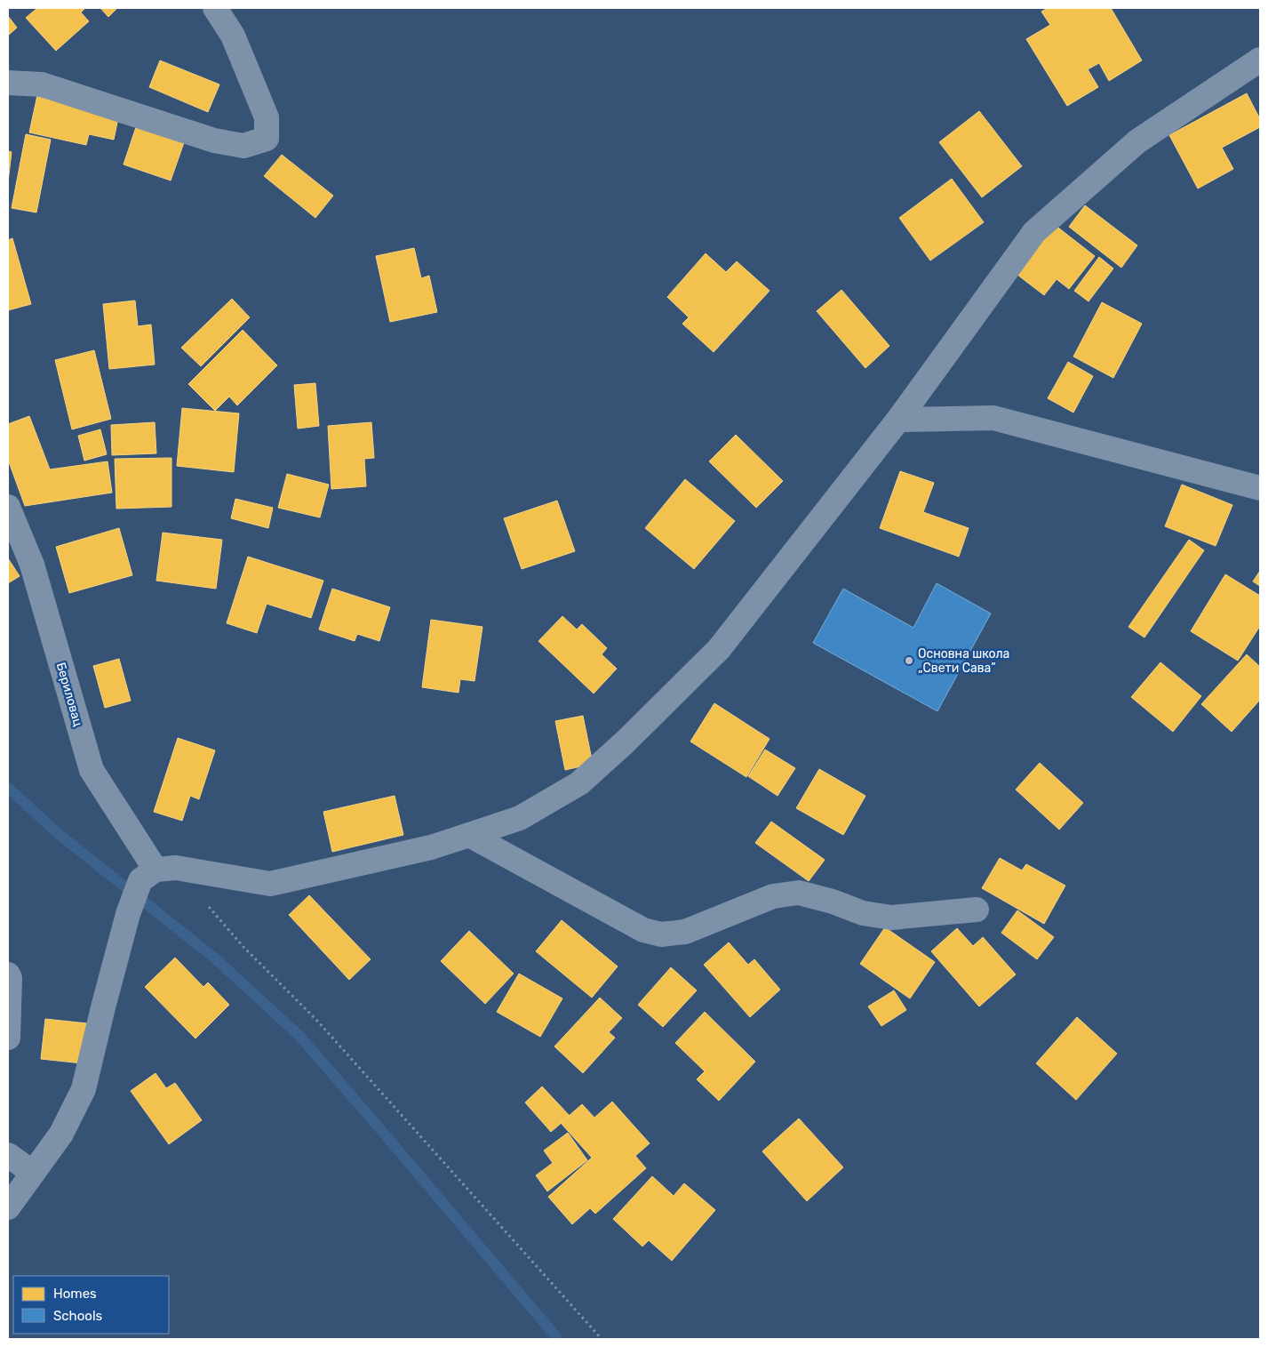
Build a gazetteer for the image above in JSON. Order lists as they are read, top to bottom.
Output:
{
  "streets": {
    "street": ["Бериловац"]
  },
  "places": ["Основна школа „Свети Сава”"],
  "legend": ["Homes", "Schools"]
}
